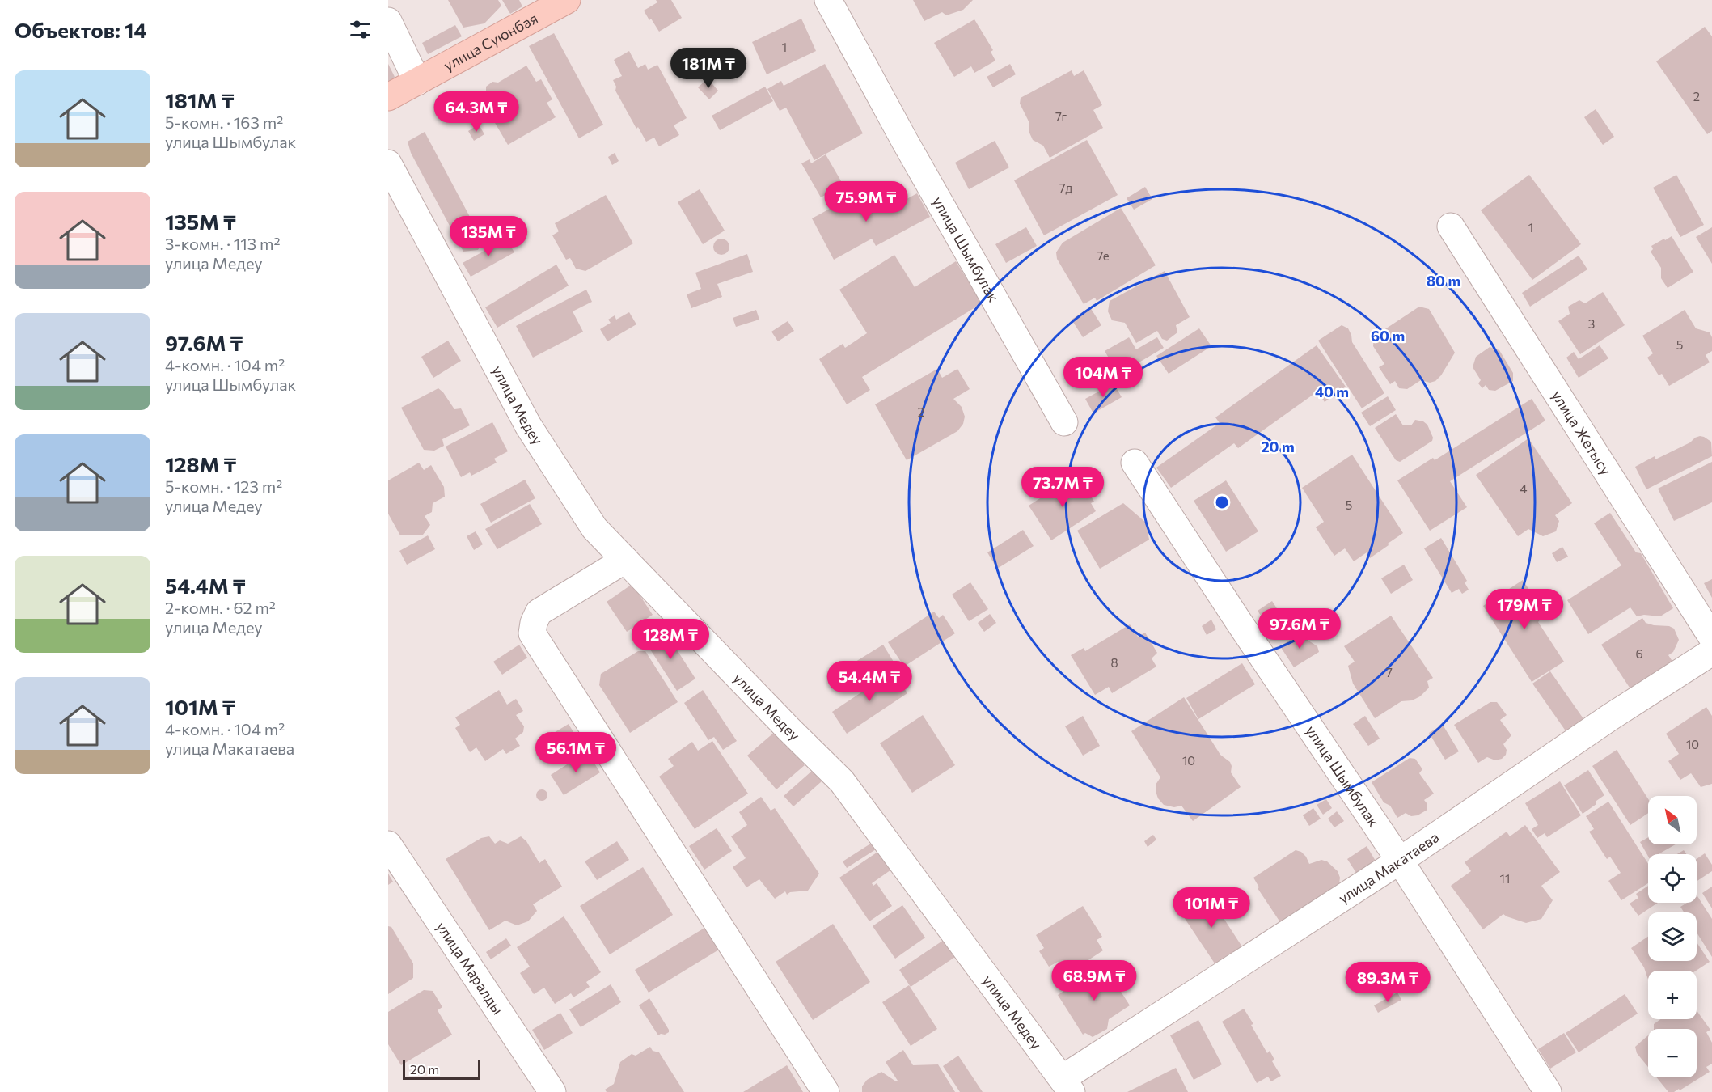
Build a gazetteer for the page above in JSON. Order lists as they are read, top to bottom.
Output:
{
  "streets": {
    "street": [
      "улица Суюнбая",
      "улица Шымбулак",
      "улица Медеу",
      "улица Жетысу",
      "улица Макатаева",
      "улица Маралды"
    ]
  },
  "crossings": [
    ["улица Шымбулак", "улица Макатаева"],
    ["улица Медеу", "улица Макатаева"]
  ],
  "house_numbers": [
    "1",
    "2",
    "7г",
    "7д",
    "1",
    "7е",
    "3",
    "5",
    "2",
    "4",
    "5",
    "6",
    "8",
    "7",
    "10",
    "10",
    "11"
  ],
  "scale_bar": "20 m",
  "north": "top left",
  "page": {
    "heading": "Объектов: 14",
    "price": [
      "181M ₸",
      "64.3M ₸",
      "75.9M ₸",
      "135M ₸",
      "104M ₸",
      "73.7M ₸",
      "179M ₸",
      "97.6M ₸",
      "128M ₸",
      "54.4M ₸",
      "56.1M ₸",
      "101M ₸",
      "68.9M ₸",
      "89.3M ₸"
    ],
    "list": [
      {
        "name": "181M ₸",
        "note": "5-комн. · 163 m² · улица Шымбулак"
      },
      {
        "name": "135M ₸",
        "note": "3-комн. · 113 m² · улица Медеу"
      },
      {
        "name": "97.6M ₸",
        "note": "4-комн. · 104 m² · улица Шымбулак"
      },
      {
        "name": "128M ₸",
        "note": "5-комн. · 123 m² · улица Медеу"
      },
      {
        "name": "54.4M ₸",
        "note": "2-комн. · 62 m² · улица Медеу"
      },
      {
        "name": "101M ₸",
        "note": "4-комн. · 104 m² · улица Макатаева"
      }
    ],
    "map_buttons": ["+", "−"],
    "scale": "20 m"
  },
  "rings": [
    "80 m",
    "60 m",
    "40 m",
    "20 m"
  ]
}
